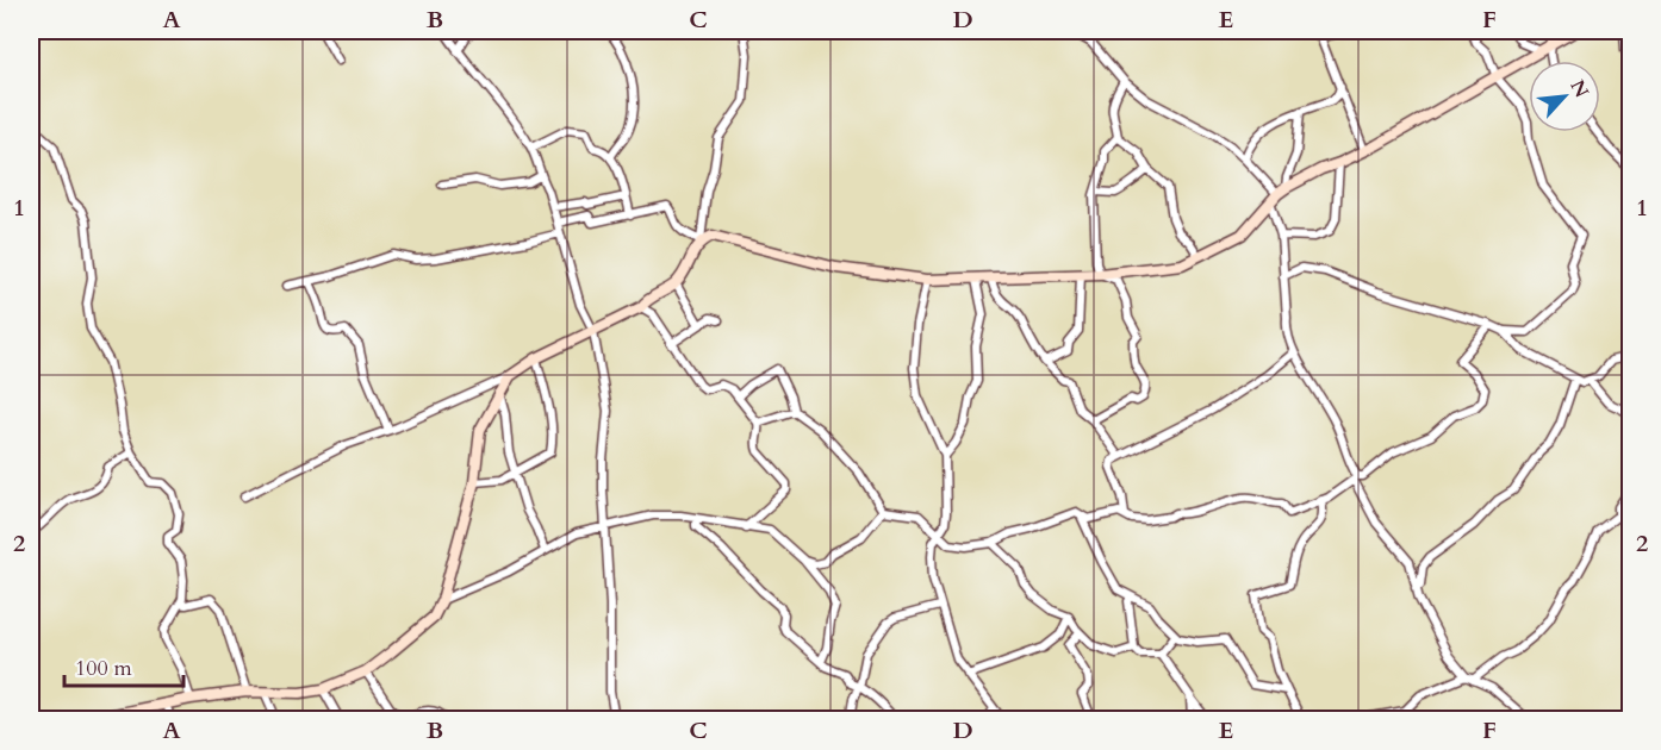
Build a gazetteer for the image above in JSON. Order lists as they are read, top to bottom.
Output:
{
  "scale_bar": "100 m",
  "north": "top right",
  "grid": {
    "columns": [
      "A",
      "B",
      "C",
      "D",
      "E",
      "F"
    ],
    "rows": ["1", "2"]
  }
}
